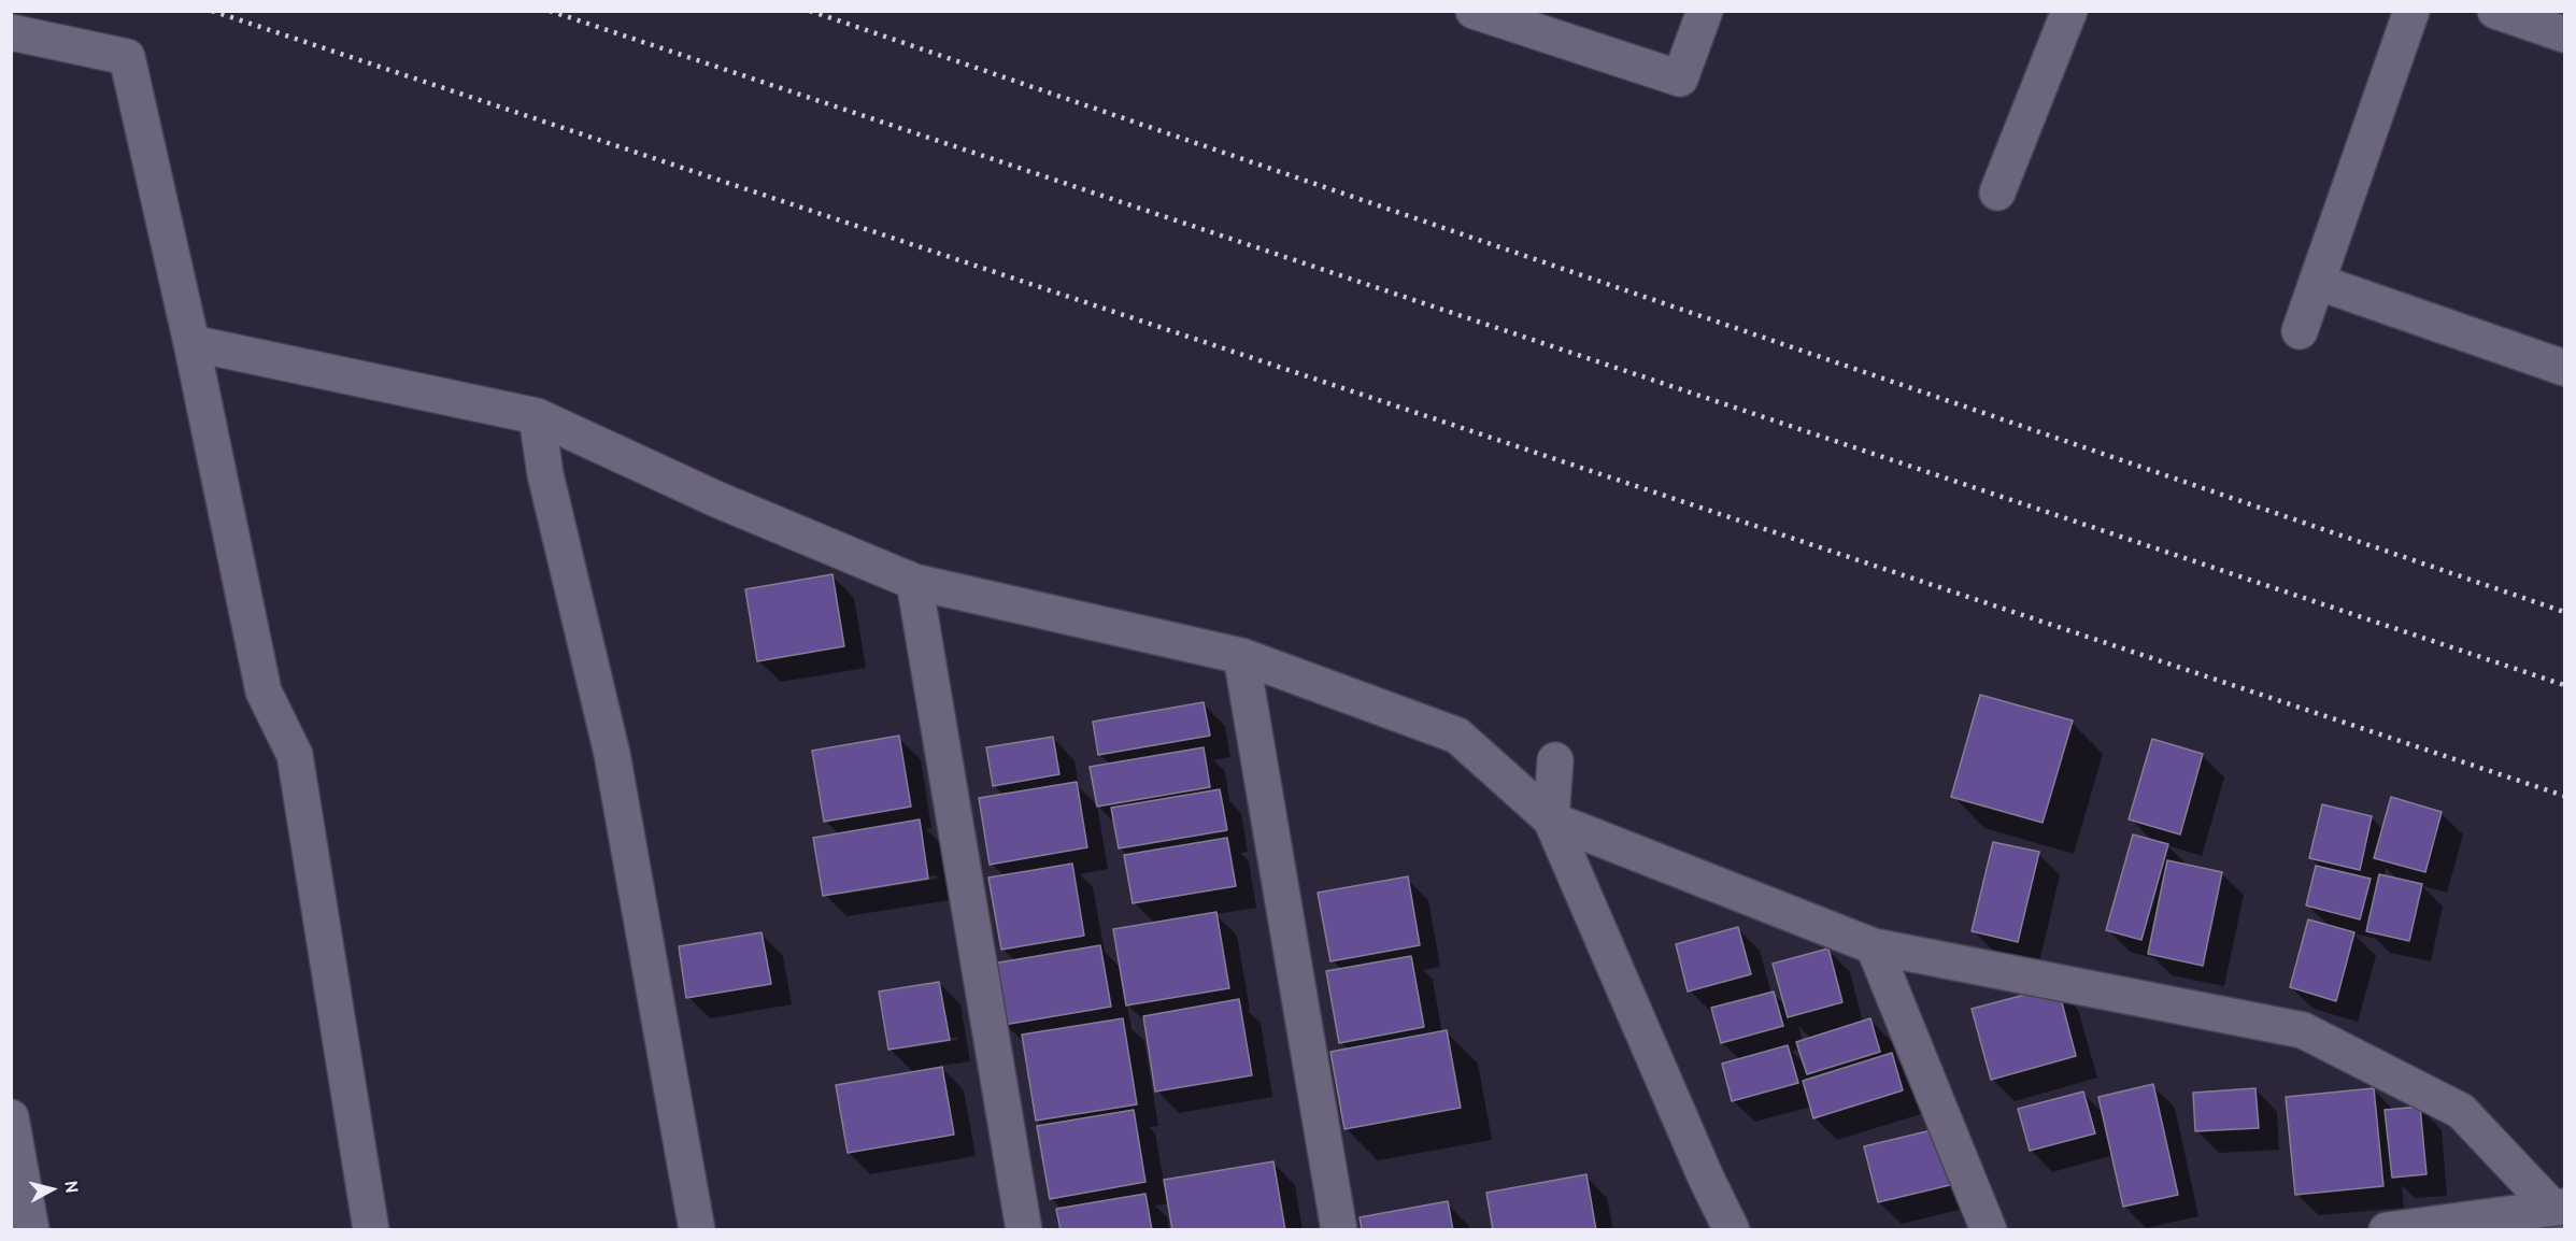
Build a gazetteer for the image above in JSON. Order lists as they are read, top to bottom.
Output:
{
  "north": "right"
}
